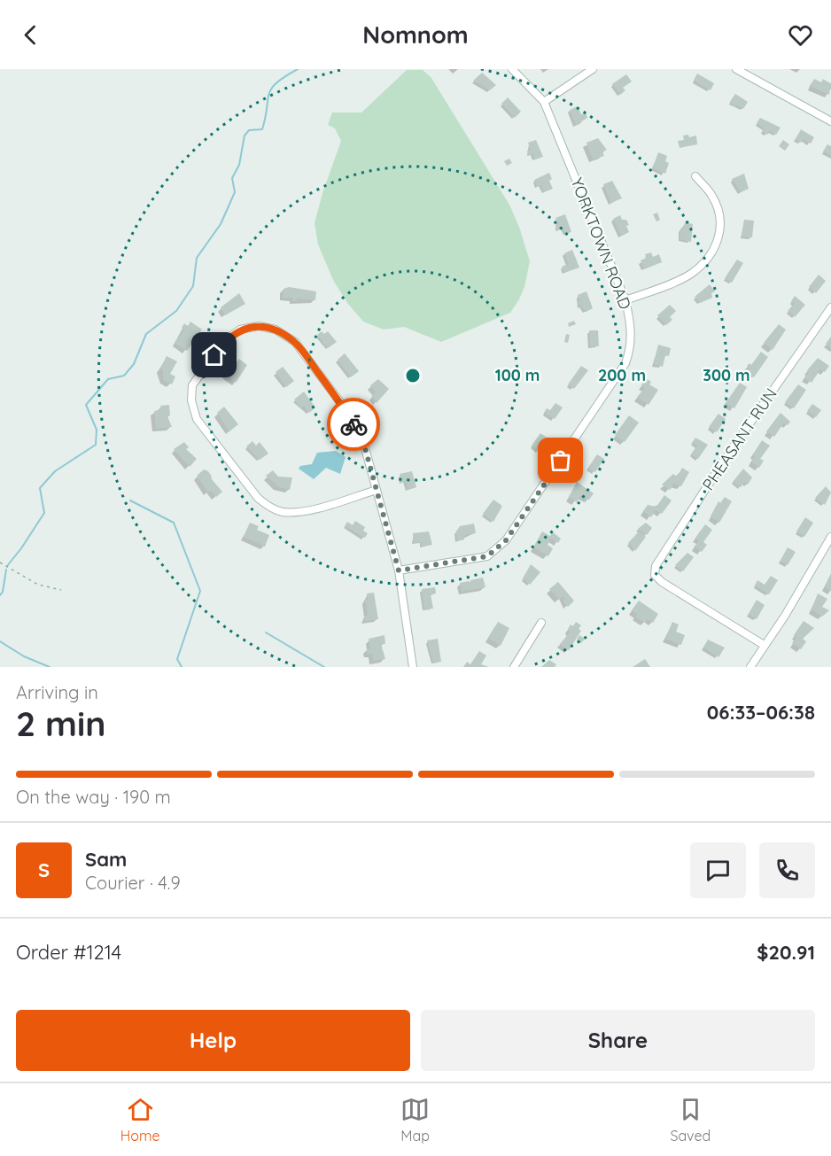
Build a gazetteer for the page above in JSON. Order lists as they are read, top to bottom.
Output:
{
  "streets": {
    "street": ["YORKTOWN ROAD", "PHEASANT RUN"]
  },
  "page": {
    "header": "Nomnom",
    "heading": ["2 min", "Arriving in", "06:33–06:38"],
    "panel": [
      "Sam",
      "Courier · 4.9",
      "Order #1214",
      "$20.91"
    ],
    "bar": "On the way · 190 m",
    "round": "S",
    "buttons": ["Help", "Share"],
    "tabs": ["Home", "Map", "Saved"]
  },
  "rings": ["100 m", "200 m", "300 m"]
}
